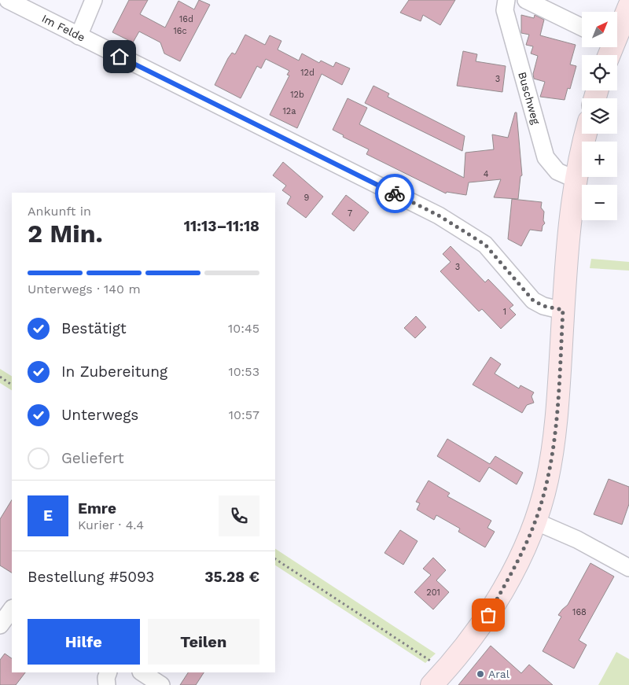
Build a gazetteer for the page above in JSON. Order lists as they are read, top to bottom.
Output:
{
  "streets": {
    "street": ["Im Felde", "Buschweg"]
  },
  "places": ["Aral"],
  "house_numbers": [
    "16d",
    "16c",
    "12d",
    "3",
    "12b",
    "12a",
    "4",
    "9",
    "7",
    "3",
    "1",
    "201",
    "168"
  ],
  "north": "top right",
  "page": {
    "map_buttons": ["+", "−"],
    "heading": ["2 Min.", "Ankunft in", "11:13–11:18"],
    "panel": [
      "Emre",
      "Kurier · 4.4",
      "Bestellung #5093",
      "35.28 €"
    ],
    "bar": "Unterwegs · 140 m",
    "list": [
      ["Bestätigt", "10:45"],
      ["In Zubereitung", "10:53"],
      ["Unterwegs", "10:57"],
      "Geliefert"
    ],
    "round": "E",
    "buttons": ["Hilfe", "Teilen"]
  }
}
